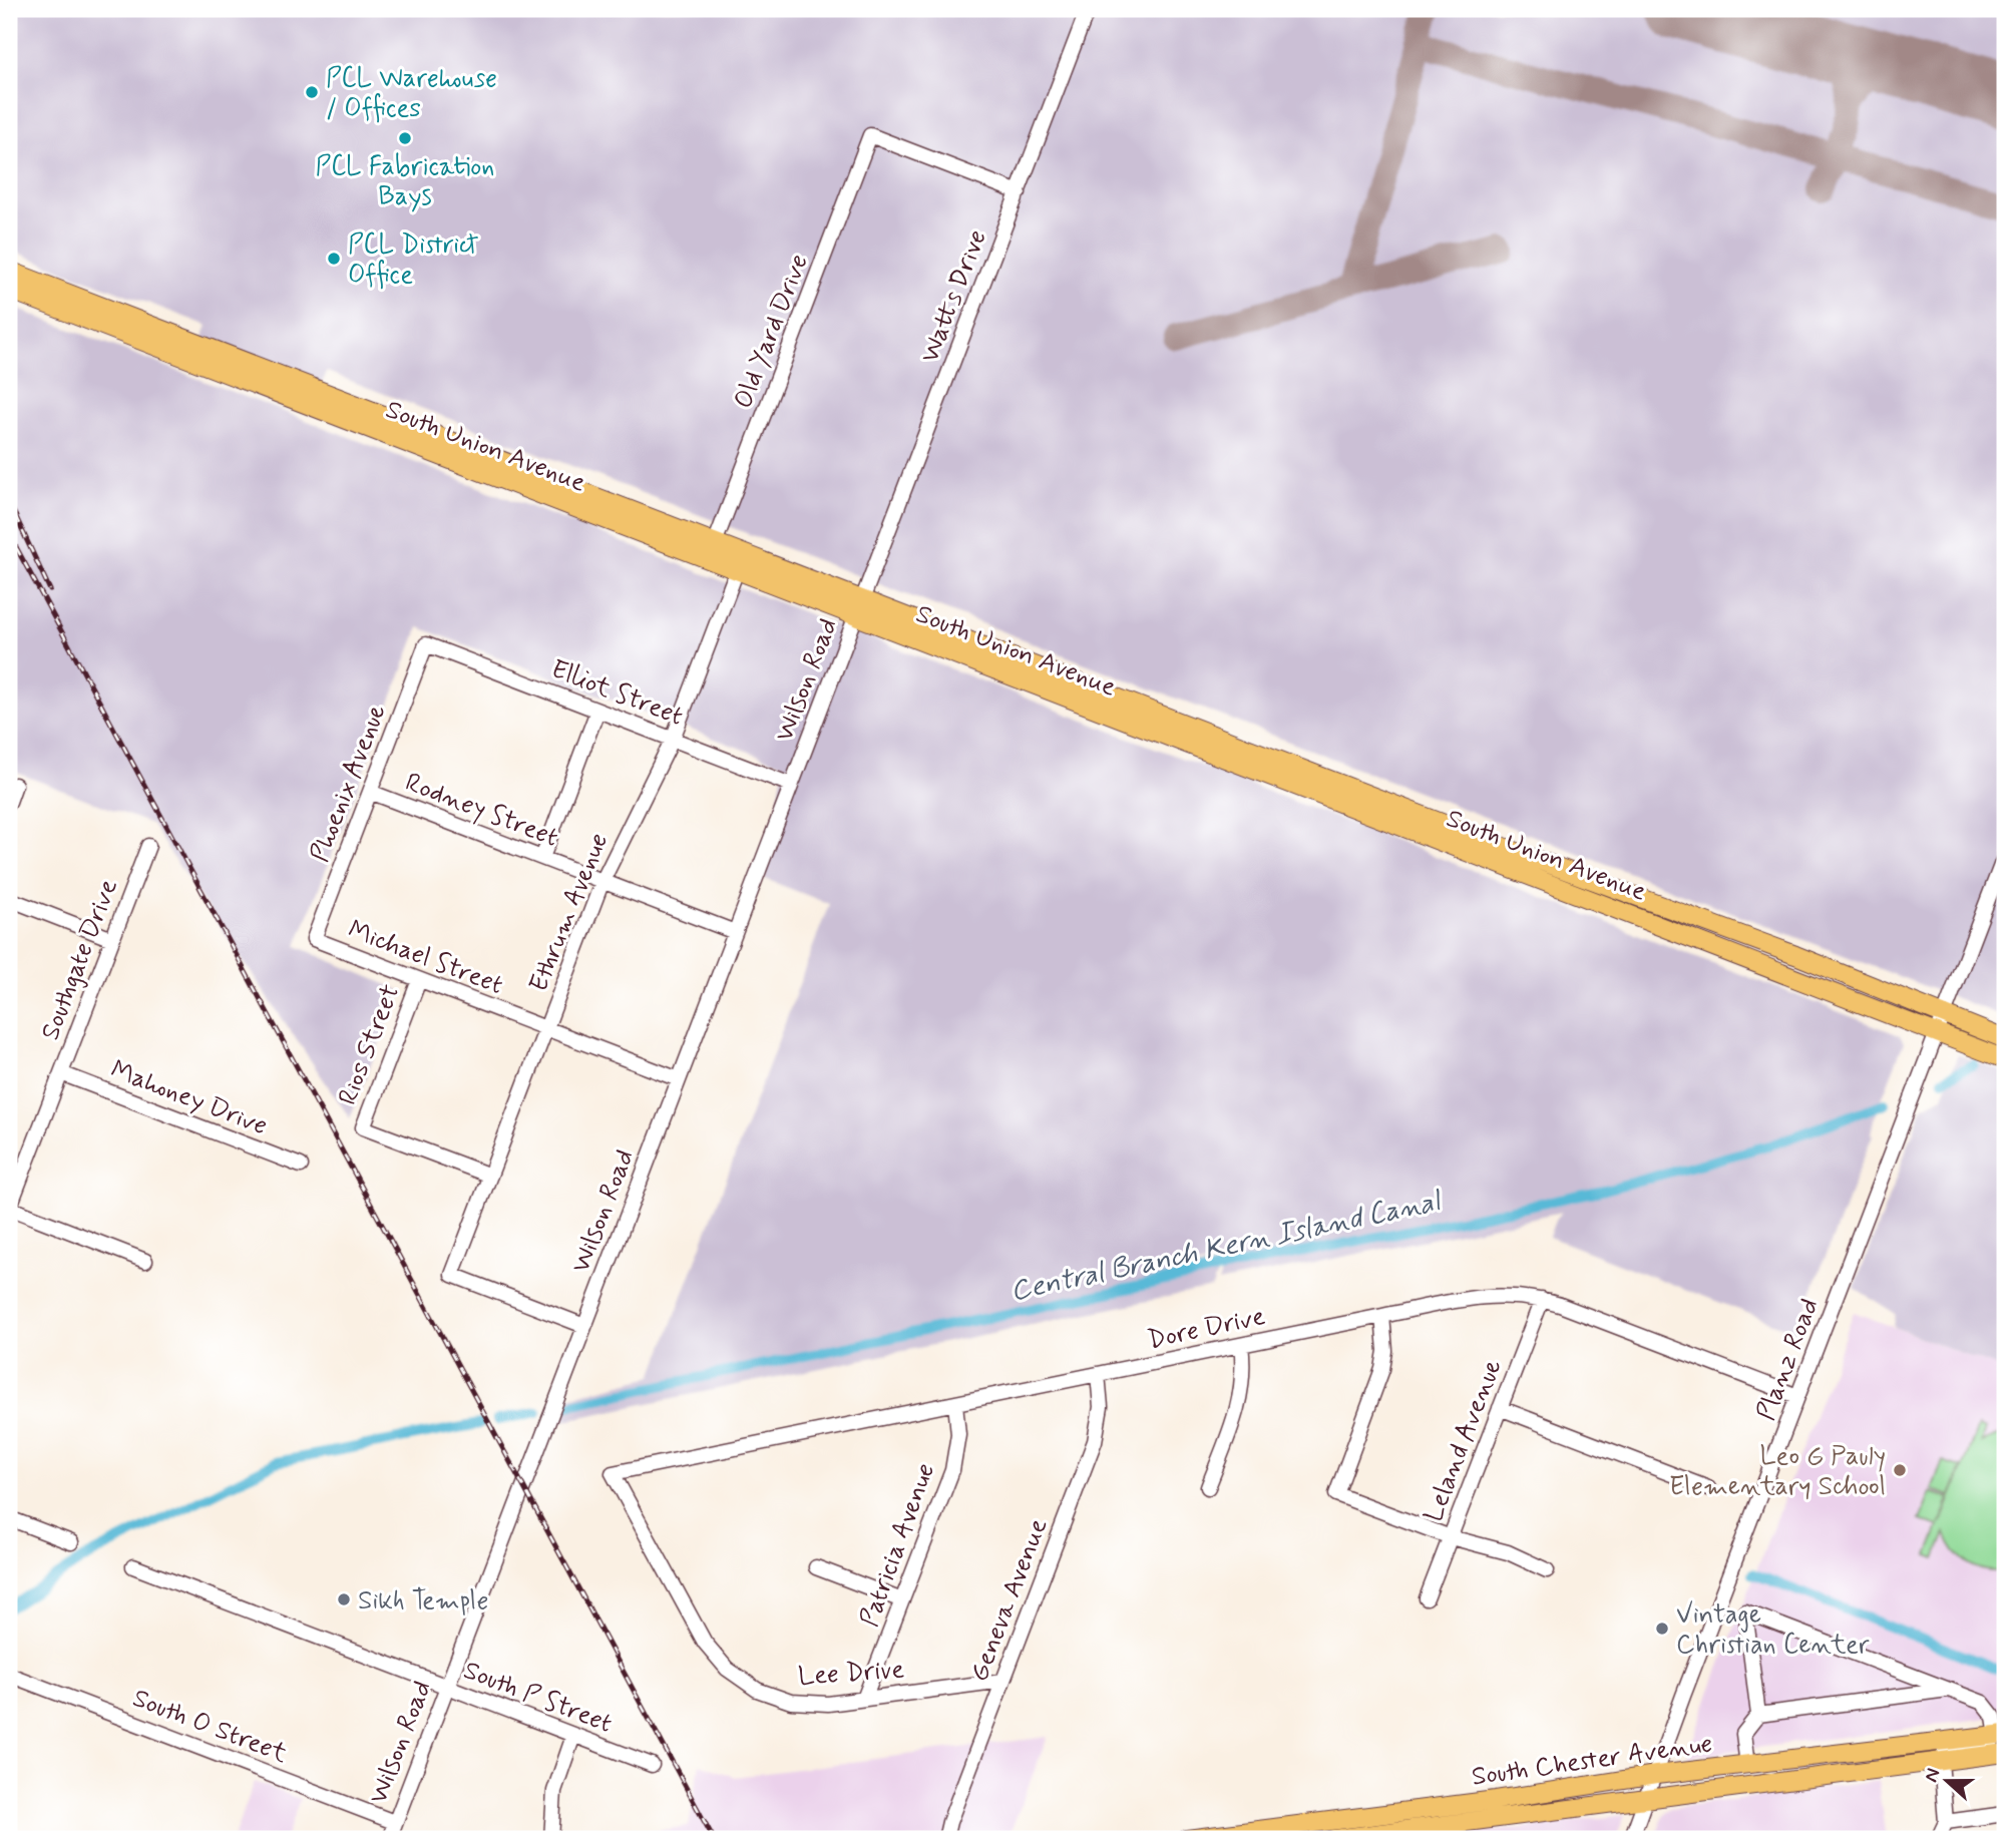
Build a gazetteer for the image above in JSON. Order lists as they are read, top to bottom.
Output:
{
  "streets": {
    "main road": ["South Union Avenue", "South Chester Avenue"],
    "street": [
      "Watts Drive",
      "Old Yard Drive",
      "Wilson Road",
      "Elliot Street",
      "Phoenix Avenue",
      "Rodney Street",
      "Ethrum Avenue",
      "Michael Street",
      "Southgate Drive",
      "Rios Street",
      "Mahoney Drive",
      "Dore Drive",
      "Planz Road",
      "Leland Avenue",
      "Patricia Avenue",
      "Geneva Avenue",
      "Lee Drive",
      "South P Street",
      "South O Street"
    ]
  },
  "crossings": [
    ["Watts Drive", "Old Yard Drive"],
    ["Watts Drive", "South Union Avenue"],
    ["Watts Drive", "Wilson Road"],
    ["Old Yard Drive", "South Union Avenue"],
    ["South Union Avenue", "Wilson Road"],
    ["South Union Avenue", "Ethrum Avenue"],
    ["South Union Avenue", "Planz Road"],
    ["Wilson Road", "Elliot Street"],
    ["Wilson Road", "Rodney Street"],
    ["Wilson Road", "Ethrum Avenue"],
    ["Wilson Road", "Michael Street"],
    ["Wilson Road", "South P Street"],
    ["Wilson Road", "South O Street"],
    ["Elliot Street", "Phoenix Avenue"],
    ["Elliot Street", "Ethrum Avenue"],
    ["Phoenix Avenue", "Rodney Street"],
    ["Phoenix Avenue", "Michael Street"],
    ["Rodney Street", "Ethrum Avenue"],
    ["Ethrum Avenue", "Michael Street"],
    ["Ethrum Avenue", "Rios Street"],
    ["Michael Street", "Rios Street"],
    ["Southgate Drive", "Mahoney Drive"],
    ["Dore Drive", "Planz Road"],
    ["Dore Drive", "Leland Avenue"],
    ["Dore Drive", "Patricia Avenue"],
    ["Dore Drive", "Geneva Avenue"],
    ["Dore Drive", "Lee Drive"],
    ["Planz Road", "South Chester Avenue"],
    ["Patricia Avenue", "Lee Drive"],
    ["Geneva Avenue", "Lee Drive"]
  ],
  "water": ["Central Branch Kern Island Canal"],
  "places": [
    "PCL Warehouse / Offices",
    "PCL Fabrication Bays",
    "PCL District Office",
    "Leo G Pauly Elementary School",
    "Sikh Temple",
    "Vintage Christian Center"
  ],
  "north": "left"
}
